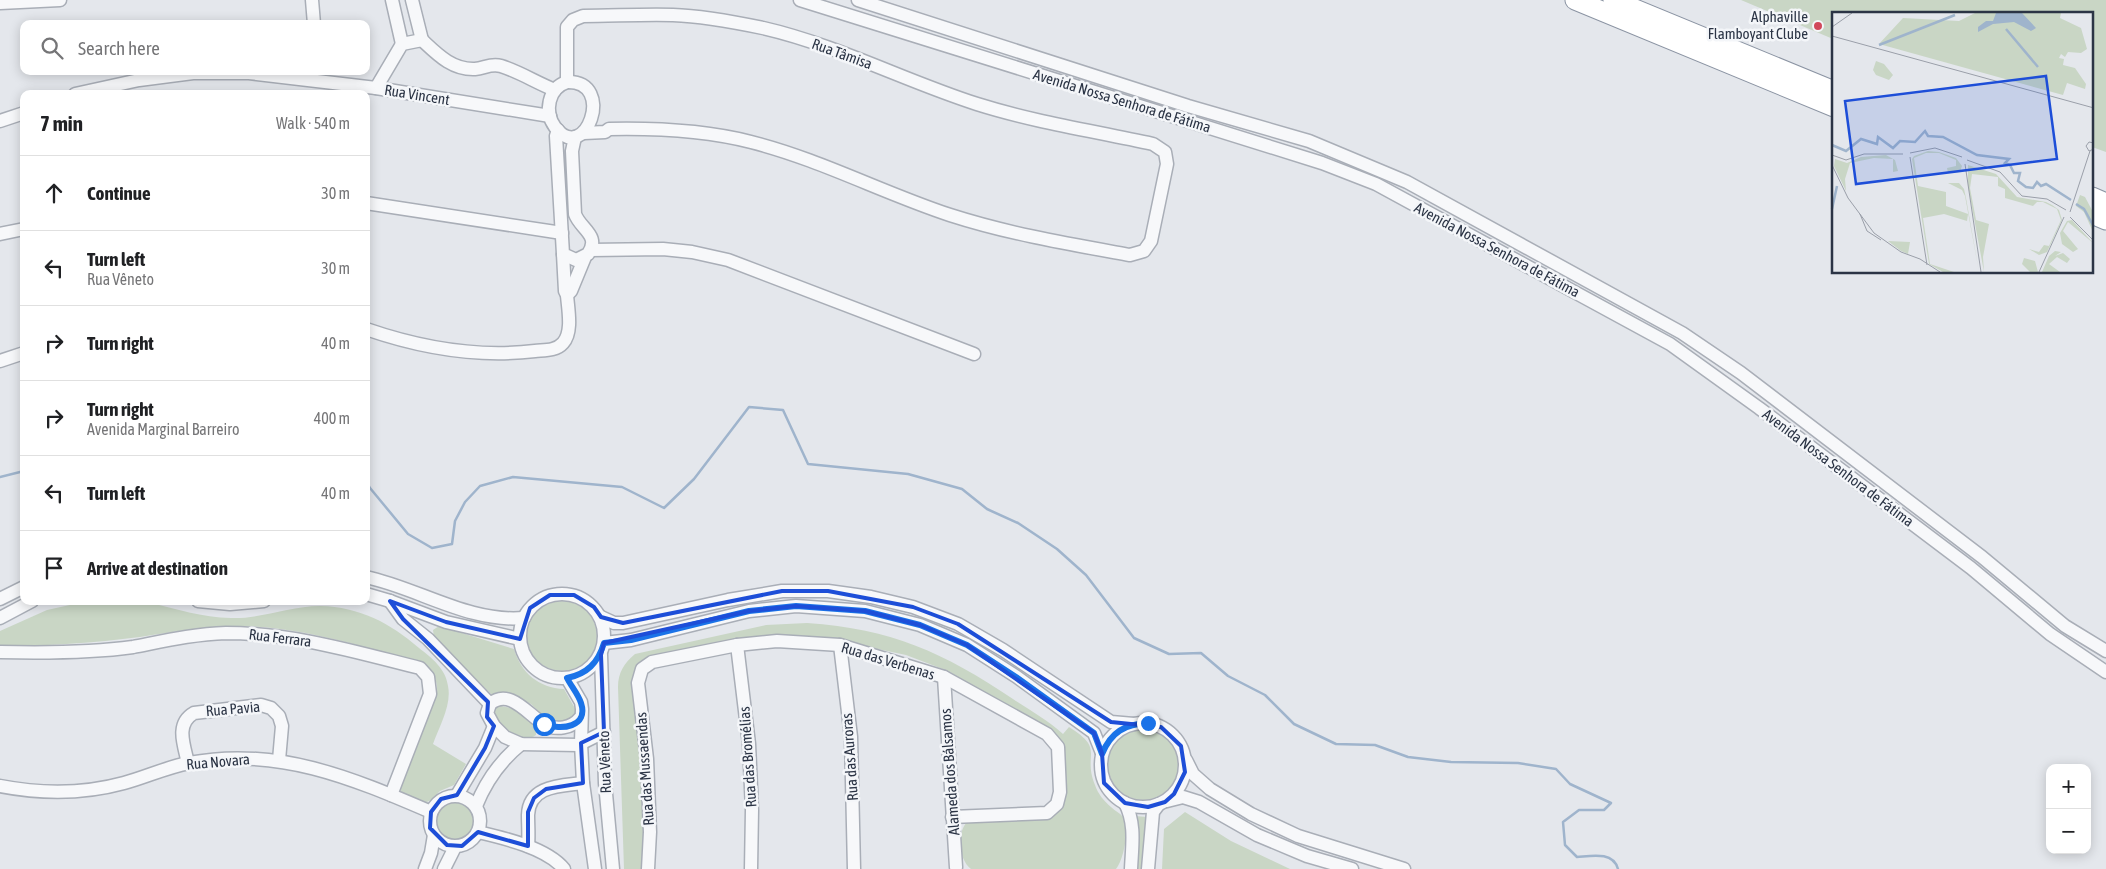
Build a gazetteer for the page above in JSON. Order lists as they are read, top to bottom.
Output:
{
  "streets": {
    "street": [
      "Rua Tâmisa",
      "Rua Vincent",
      "Avenida Nossa Senhora de Fátima",
      "Rua Ferrara",
      "Rua das Verbenas",
      "Rua Pavia",
      "Rua das Bromélias",
      "Rua das Auroras",
      "Rua Novara",
      "Rua Vêneto",
      "Rua das Mussaendas",
      "Alameda dos Bálsamos"
    ]
  },
  "crossings": [
    ["Rua Tâmisa", "Rua Vincent"],
    ["Rua Ferrara", "Rua Novara"],
    ["Rua das Verbenas", "Rua das Bromélias"],
    ["Rua das Verbenas", "Rua das Auroras"],
    ["Rua das Verbenas", "Rua das Mussaendas"],
    ["Rua das Verbenas", "Alameda dos Bálsamos"],
    ["Rua Pavia", "Rua Novara"]
  ],
  "places": ["Alphaville Flamboyant Clube"],
  "page": {
    "search": "Search here",
    "heading": ["7 min", "Walk · 540 m"],
    "list": [
      ["Continue", "30 m"],
      ["Turn left", "Rua Vêneto", "30 m"],
      ["Turn right", "40 m"],
      ["Turn right", "Avenida Marginal Barreiro", "400 m"],
      ["Turn left", "40 m"],
      "Arrive at destination"
    ],
    "map_buttons": ["+", "−"]
  }
}
